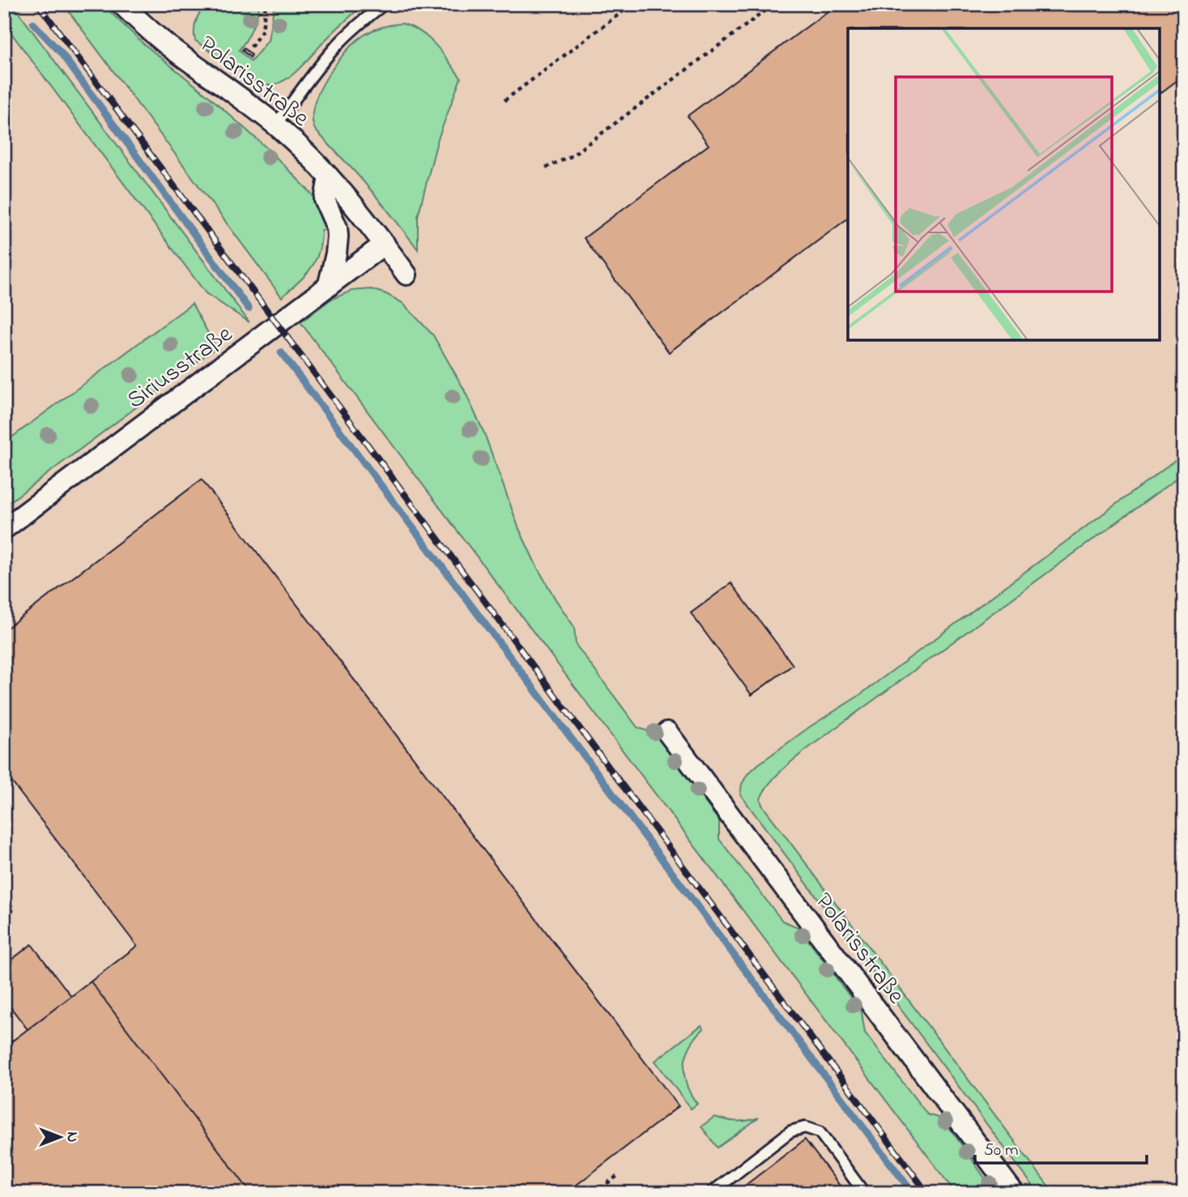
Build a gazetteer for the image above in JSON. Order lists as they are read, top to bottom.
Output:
{
  "streets": {
    "street": ["Polarisstraße", "Siriusstraße"]
  },
  "crossings": [
    ["Polarisstraße", "Siriusstraße"]
  ],
  "scale_bar": "50 m",
  "north": "right"
}
